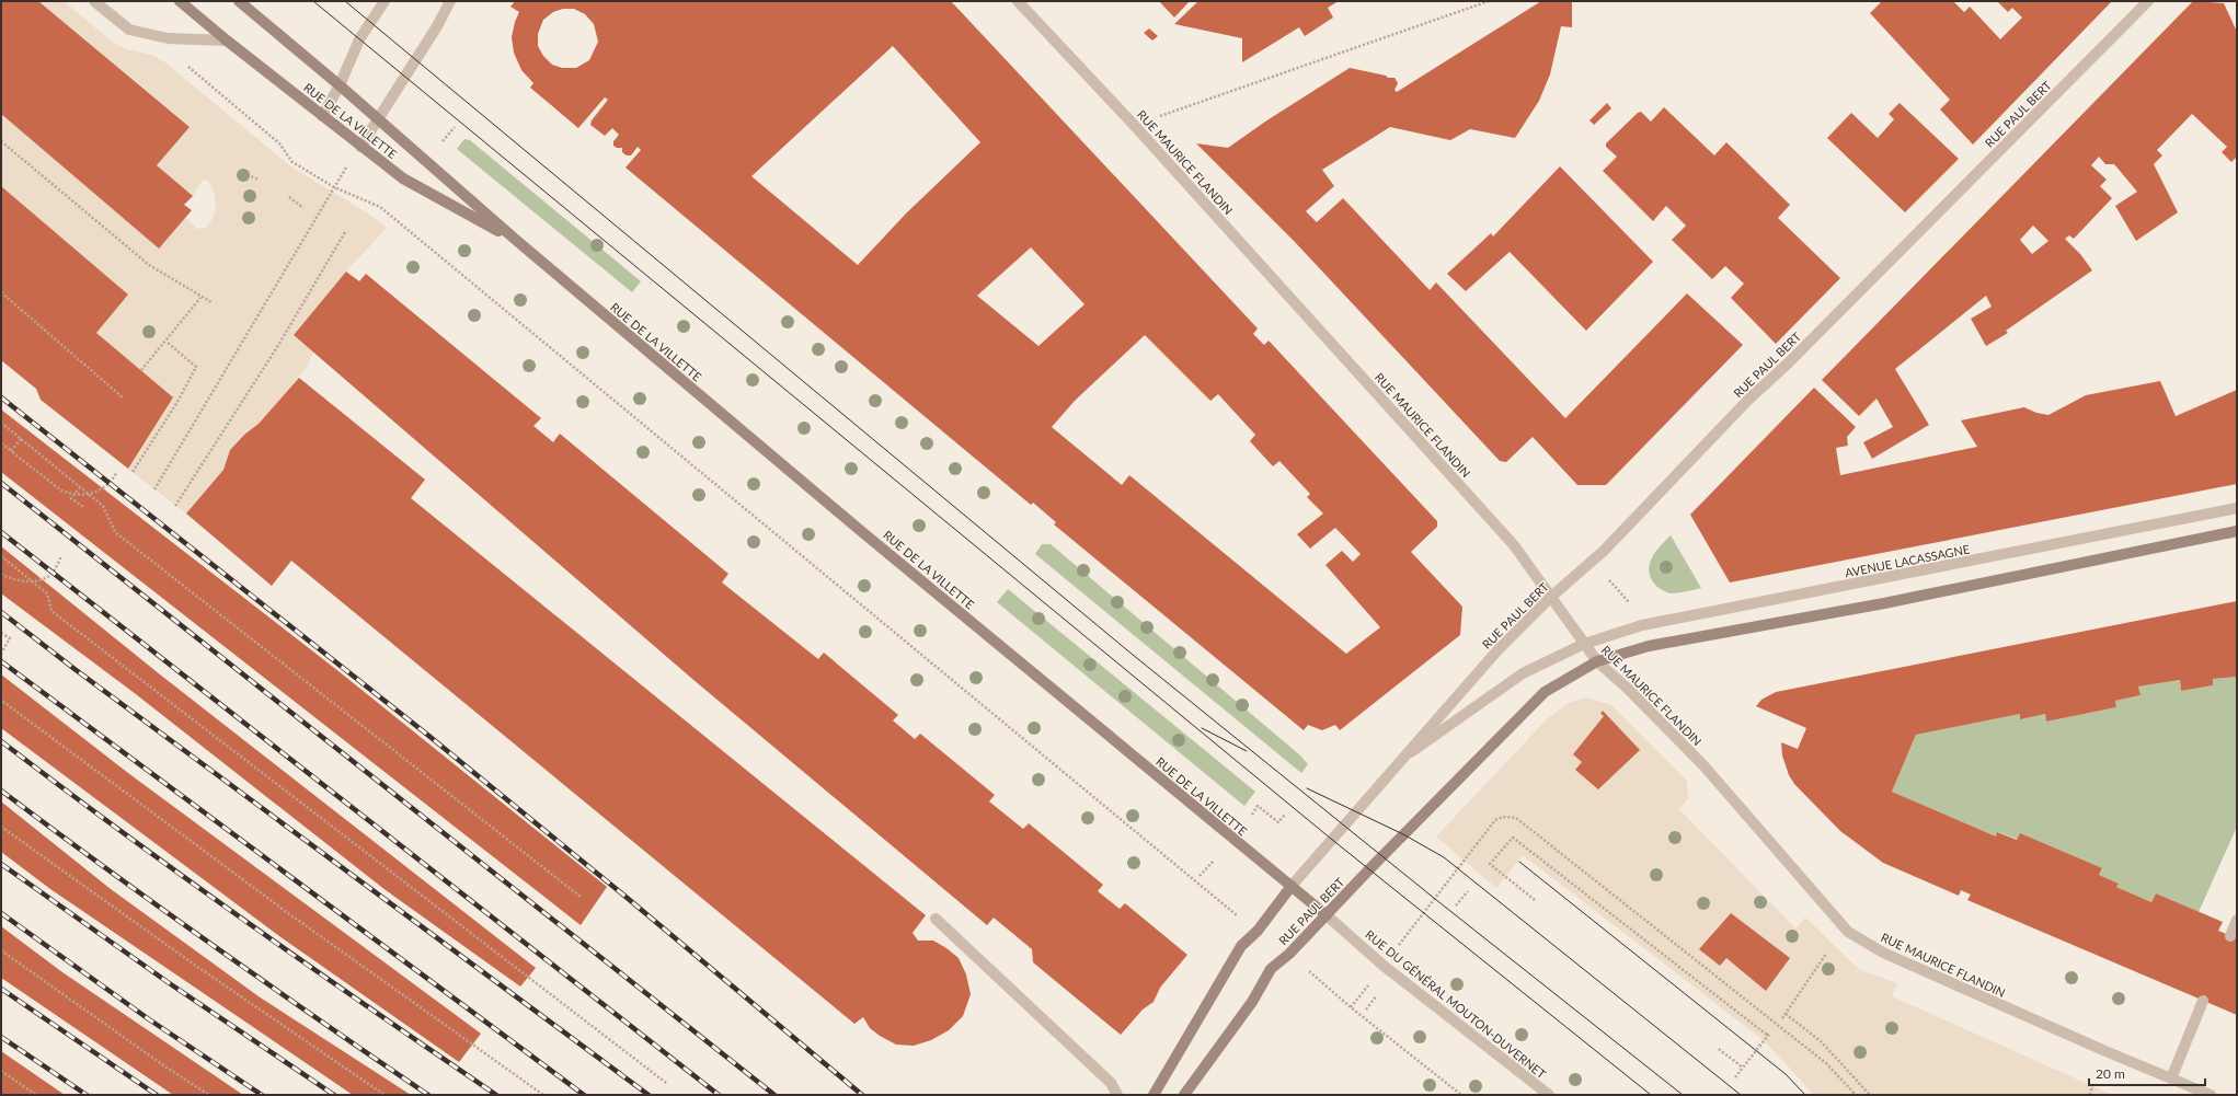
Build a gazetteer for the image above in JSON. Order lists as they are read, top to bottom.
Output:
{
  "streets": {
    "main road": ["RUE PAUL BERT", "RUE DE LA VILLETTE"],
    "street": ["RUE MAURICE FLANDIN", "AVENUE LACASSAGNE", "RUE DU GÉNÉRAL MOUTON-DUVERNET"]
  },
  "crossings": [
    ["RUE PAUL BERT", "RUE DE LA VILLETTE"],
    ["RUE PAUL BERT", "RUE MAURICE FLANDIN"],
    ["RUE PAUL BERT", "AVENUE LACASSAGNE"],
    ["RUE PAUL BERT", "RUE DU GÉNÉRAL MOUTON-DUVERNET"],
    ["RUE DE LA VILLETTE", "RUE DU GÉNÉRAL MOUTON-DUVERNET"],
    ["RUE MAURICE FLANDIN", "AVENUE LACASSAGNE"]
  ],
  "scale_bar": "20 m"
}
